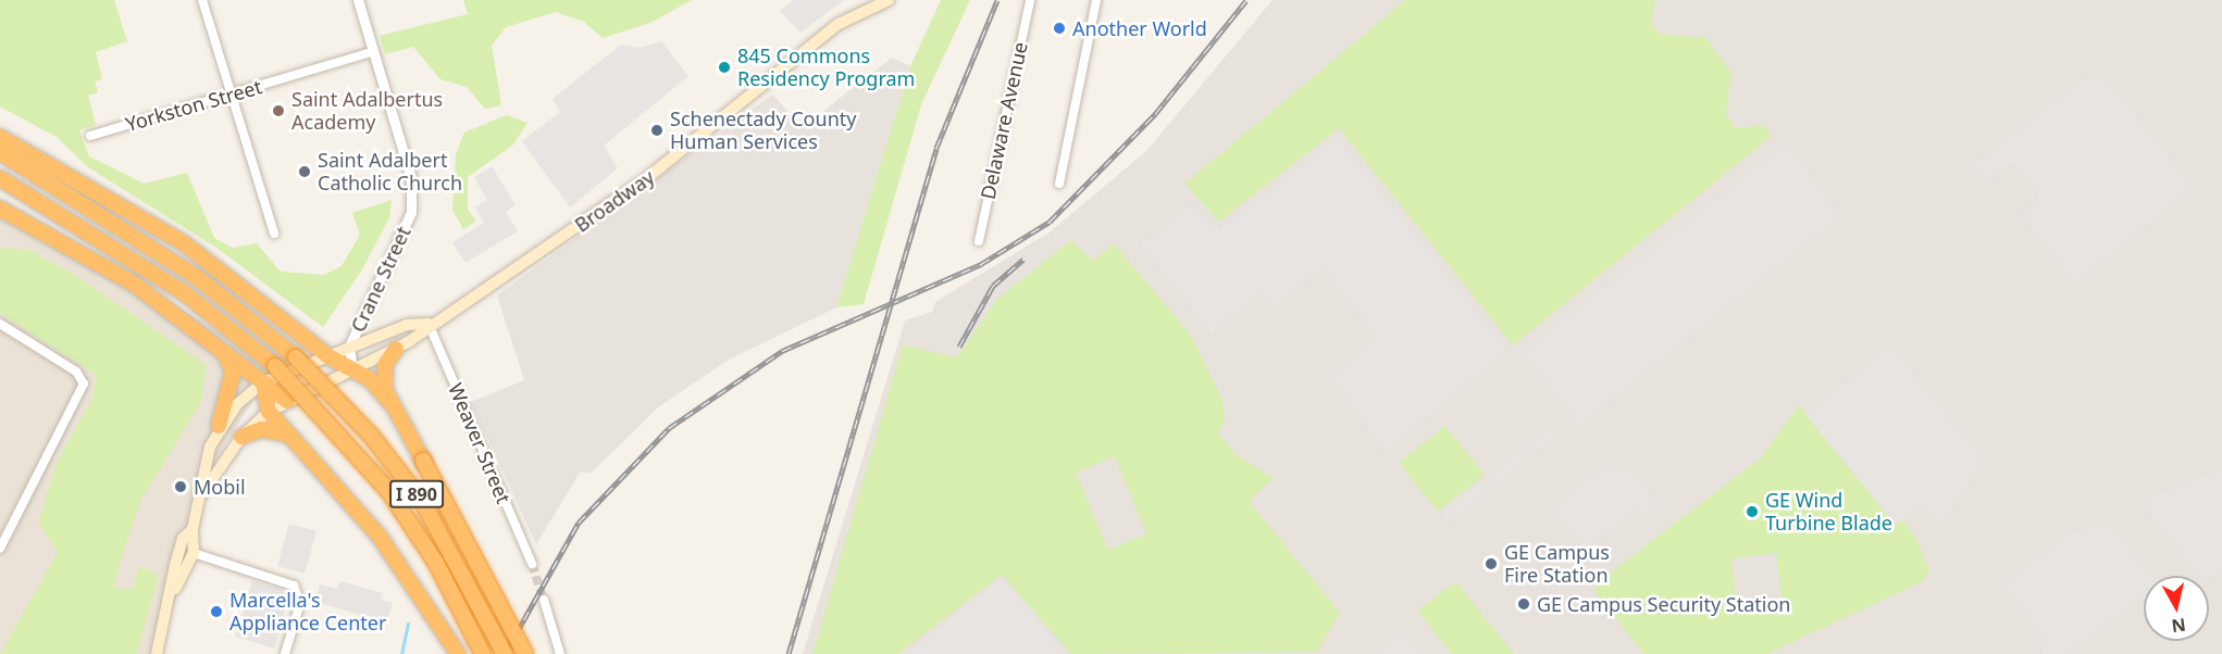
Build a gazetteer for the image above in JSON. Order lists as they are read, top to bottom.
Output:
{
  "streets": {
    "highway": ["I 890"],
    "main road": ["Broadway"],
    "street": [
      "Yorkston Street",
      "Delaware Avenue",
      "Crane Street",
      "Weaver Street"
    ]
  },
  "crossings": [
    ["Yorkston Street", "Crane Street"],
    ["Broadway", "Crane Street"],
    ["Broadway", "Weaver Street"]
  ],
  "places": [
    "Another World",
    "845 Commons Residency Program",
    "Saint Adalbertus Academy",
    "Schenectady County Human Services",
    "Saint Adalbert Catholic Church",
    "Mobil",
    "GE Wind Turbine Blade",
    "GE Campus Fire Station",
    "GE Campus Security Station",
    "Marcella's Appliance Center"
  ],
  "north": "bottom"
}
